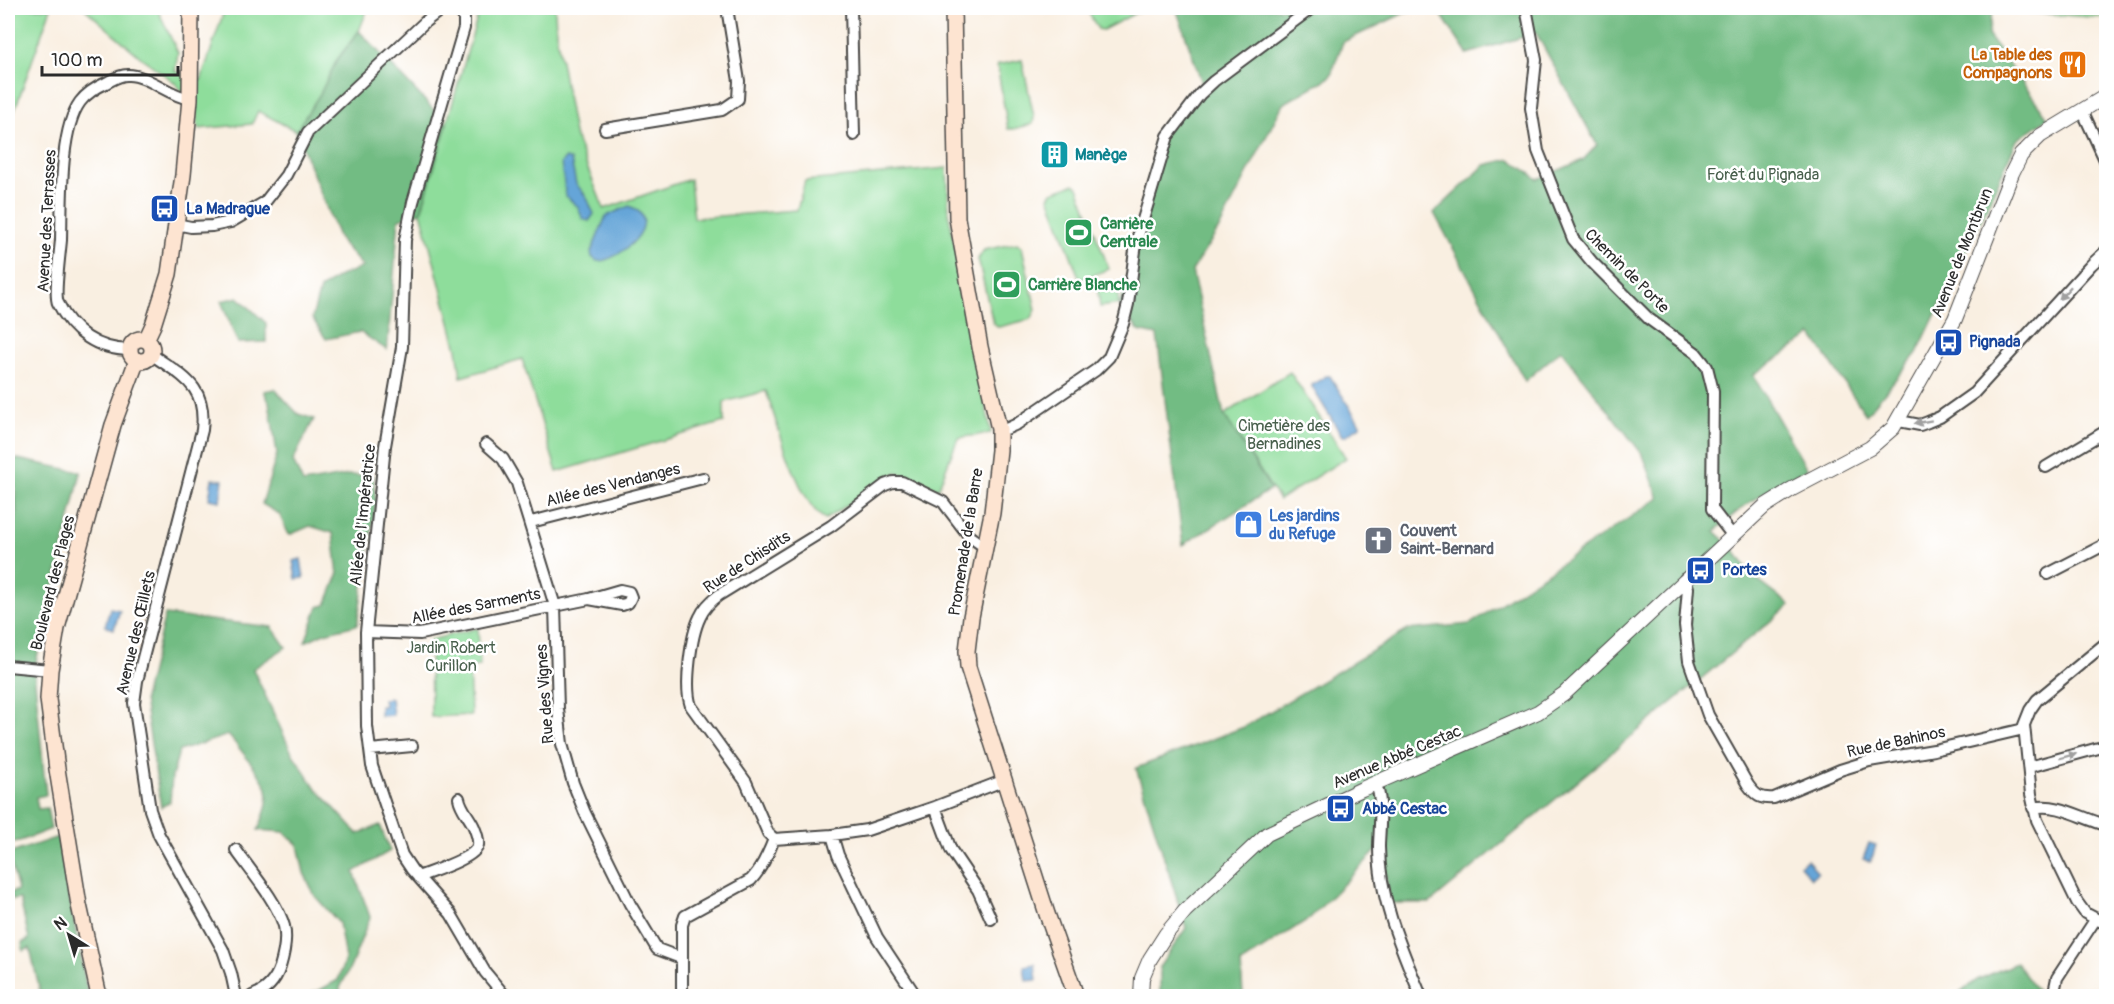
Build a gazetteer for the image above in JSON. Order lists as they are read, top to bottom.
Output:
{
  "streets": {
    "main road": ["Promenade de la Barre", "Boulevard des Plages"],
    "street": [
      "Avenue des Terrasses",
      "Avenue de Montbrun",
      "Chemin de Porte",
      "Allée des Vendanges",
      "Allée de l'Impératrice",
      "Rue de Chisdits",
      "Allée des Sarments",
      "Avenue des Œillets",
      "Rue des Vignes",
      "Rue de Bahinos",
      "Avenue Abbé Cestac"
    ]
  },
  "crossings": [
    ["Avenue des Terrasses", "Boulevard des Plages"],
    ["Avenue des Terrasses", "Avenue des Œillets"],
    ["Avenue de Montbrun", "Chemin de Porte"],
    ["Avenue de Montbrun", "Avenue Abbé Cestac"],
    ["Allée des Vendanges", "Rue des Vignes"],
    ["Allée de l'Impératrice", "Allée des Sarments"],
    ["Promenade de la Barre", "Rue de Chisdits"],
    ["Boulevard des Plages", "Avenue des Œillets"],
    ["Allée des Sarments", "Rue des Vignes"],
    ["Rue de Bahinos", "Avenue Abbé Cestac"]
  ],
  "parks": ["Forêt du Pignada", "Cimetière des Bernadines", "Jardin Robert Curillon"],
  "places": {
    "restaurant": ["La Table des Compagnons"],
    "building": ["Manège"],
    "bus stop": [
      "La Madrague",
      "Pignada",
      "Portes",
      "Abbé Cestac"
    ],
    "sports": ["Carrière Centrale", "Carrière Blanche"],
    "shop": ["Les jardins du Refuge"],
    "church": ["Couvent Saint-Bernard"]
  },
  "scale_bar": "100 m",
  "north": "top left"
}
